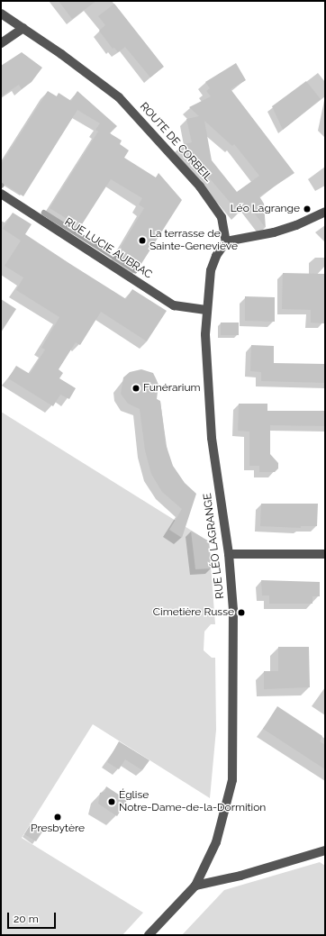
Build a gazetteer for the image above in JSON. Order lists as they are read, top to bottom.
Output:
{
  "streets": {
    "street": ["ROUTE DE CORBEIL", "RUE LUCIE AUBRAC", "RUE LÉO LAGRANGE"]
  },
  "crossings": [
    ["ROUTE DE CORBEIL", "RUE LÉO LAGRANGE"],
    ["RUE LUCIE AUBRAC", "RUE LÉO LAGRANGE"]
  ],
  "places": [
    "Léo Lagrange",
    "La terrasse de Sainte-Geneviève",
    "Funérarium",
    "Cimetière Russe",
    "Église Notre-Dame-de-la-Dormition",
    "Presbytère"
  ],
  "scale_bar": "20 m"
}
